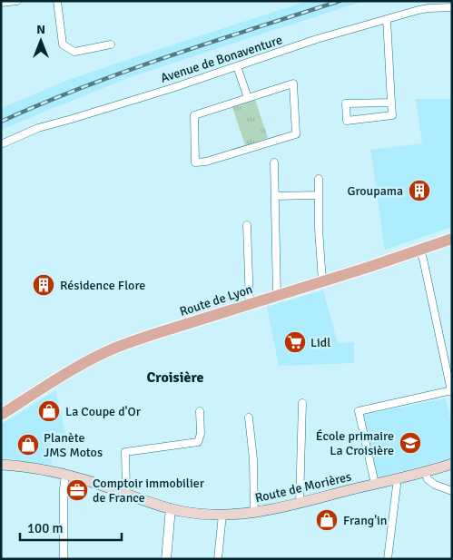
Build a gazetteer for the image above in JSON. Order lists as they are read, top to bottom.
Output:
{
  "streets": {
    "main road": ["Route de Lyon", "Route de Morières"],
    "street": ["Avenue de Bonaventure"]
  },
  "districts": ["Croisière"],
  "places": {
    "building": ["Groupama", "Résidence Flore"],
    "supermarket": ["Lidl"],
    "shop": ["La Coupe d'Or", "Planète JMS Motos", "Frang'in"],
    "school or university": ["École primaire La Croisière"],
    "office": ["Comptoir immobilier de France"]
  },
  "scale_bar": "100 m",
  "north": "top"
}
